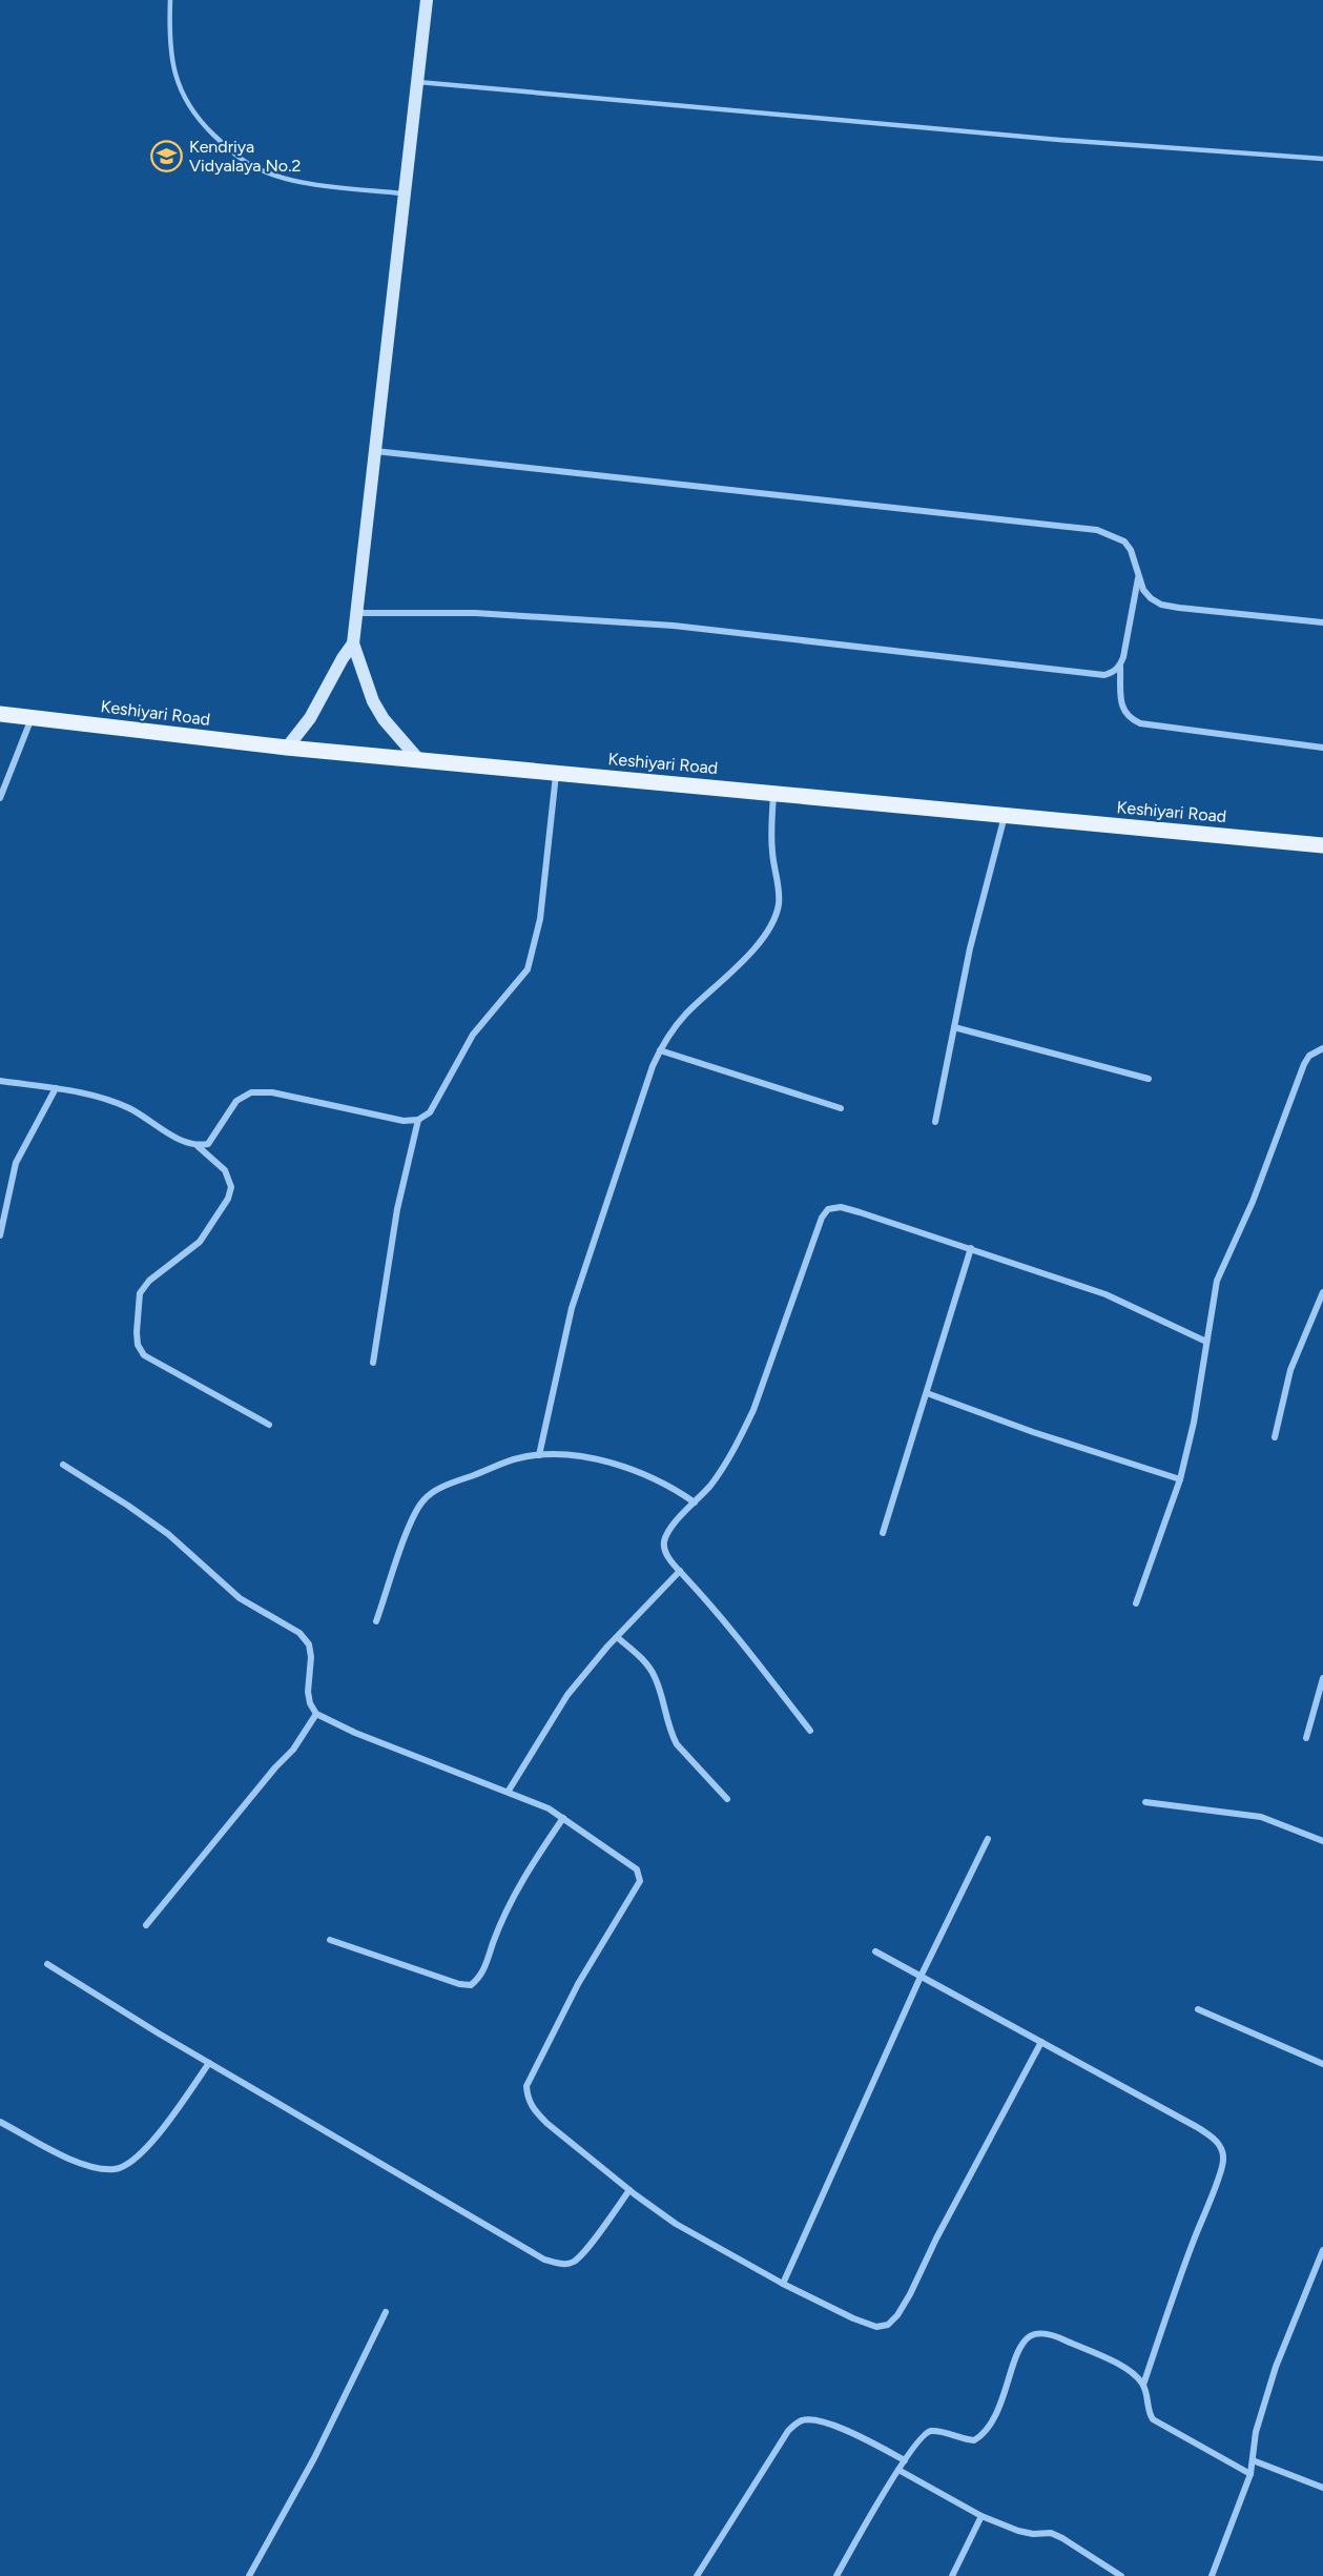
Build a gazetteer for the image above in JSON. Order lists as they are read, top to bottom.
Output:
{
  "streets": {
    "main road": ["Keshiyari Road"]
  },
  "places": {
    "school or university": ["Kendriya Vidyalaya No.2"]
  }
}
